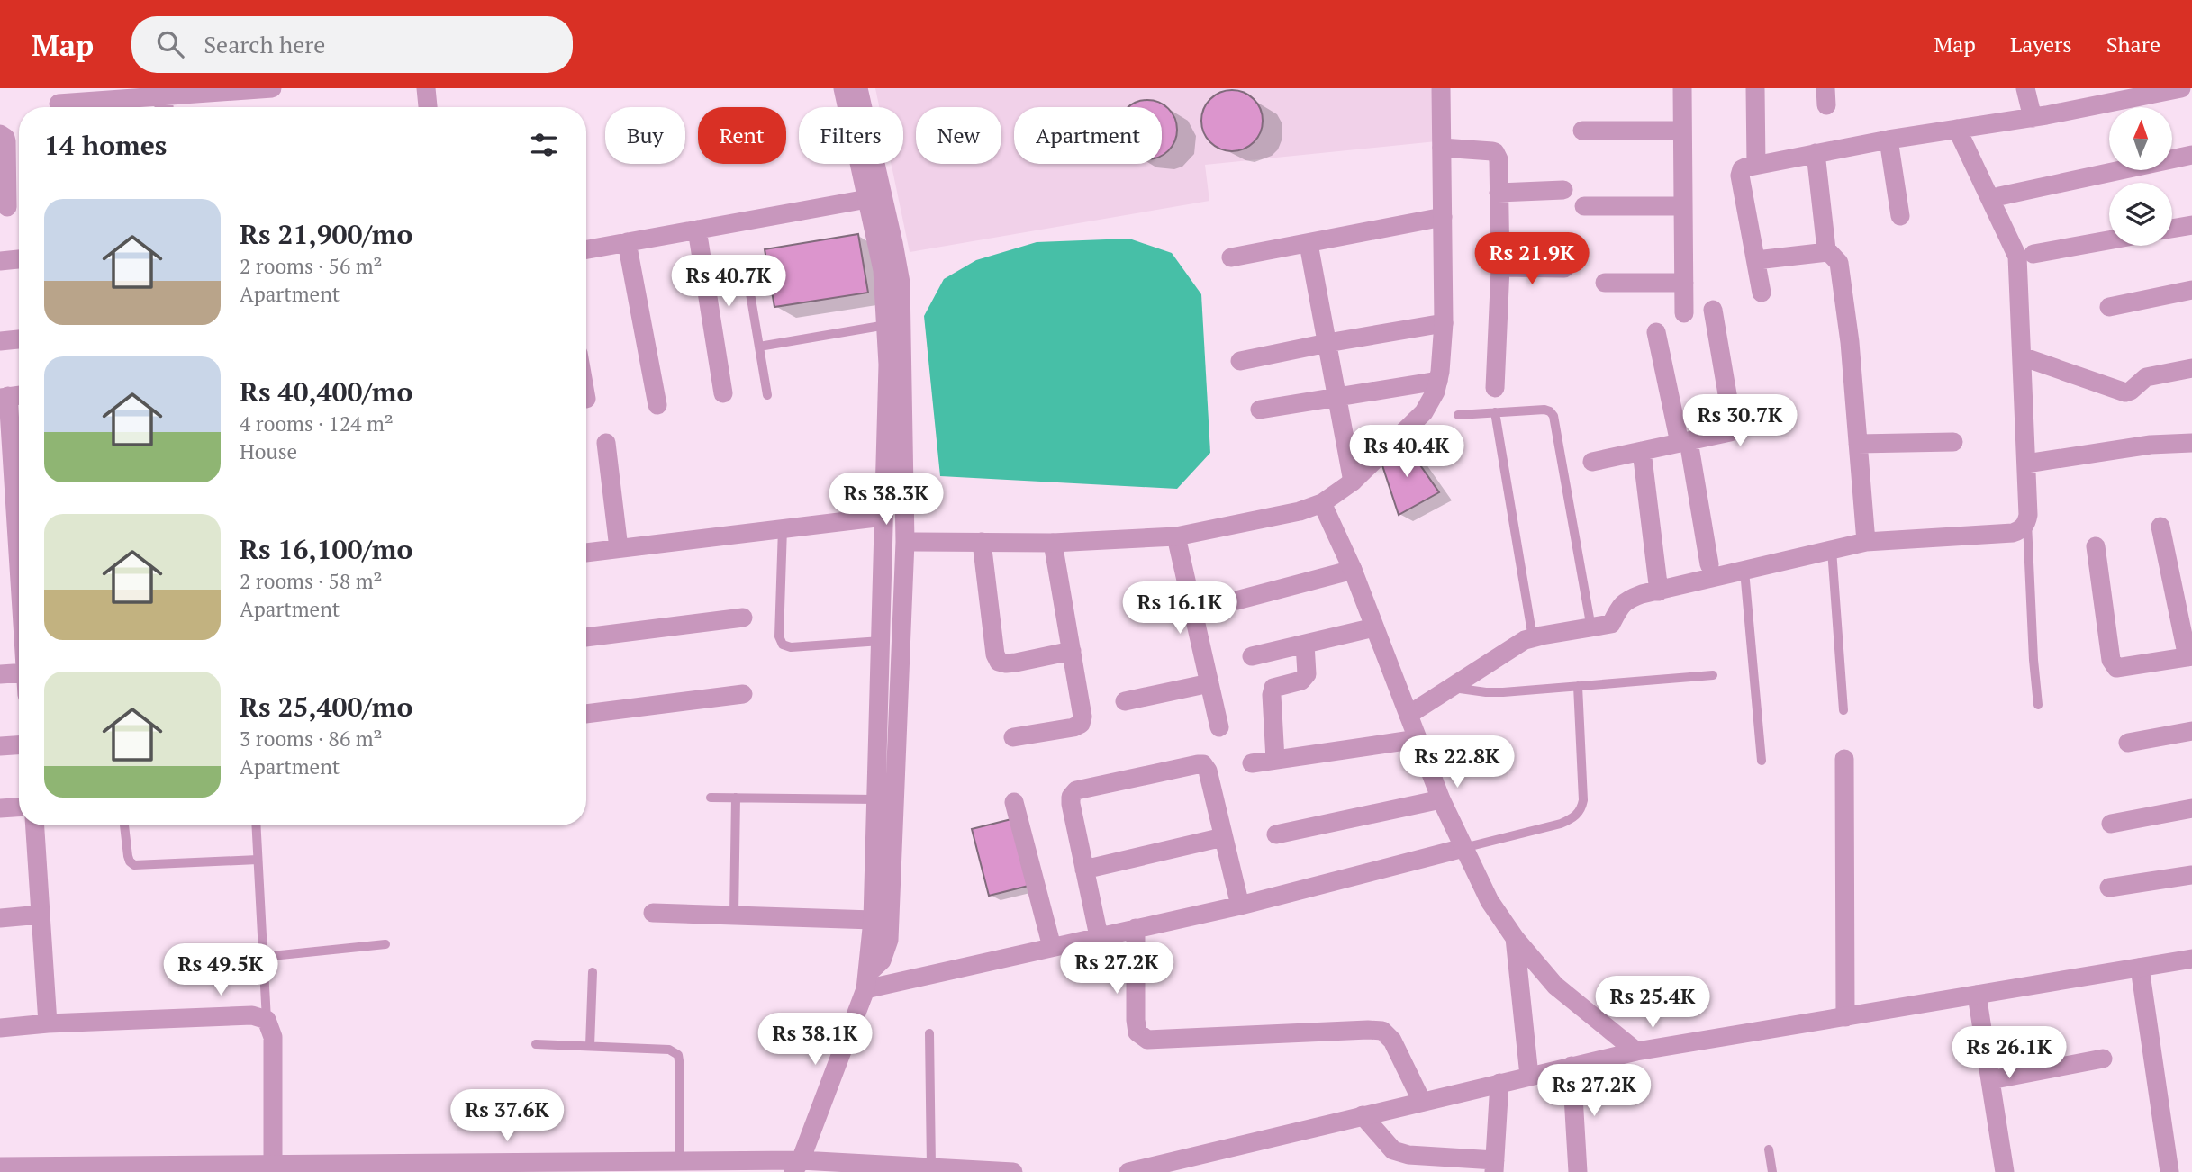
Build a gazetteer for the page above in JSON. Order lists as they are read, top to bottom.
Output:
{
  "north": "top",
  "page": {
    "header": "Map",
    "search": "Search here",
    "nav": ["Map", "Layers", "Share"],
    "chip": [
      "Buy",
      "Rent",
      "Filters",
      "New",
      "Apartment"
    ],
    "heading": "14 homes",
    "list": [
      {
        "name": "Rs 21,900/mo",
        "note": "2 rooms · 56 m² · Apartment"
      },
      {
        "name": "Rs 40,400/mo",
        "note": "4 rooms · 124 m² · House"
      },
      {
        "name": "Rs 16,100/mo",
        "note": "2 rooms · 58 m² · Apartment"
      },
      {
        "name": "Rs 25,400/mo",
        "note": "3 rooms · 86 m² · Apartment"
      }
    ],
    "price": [
      "Rs 21.9K",
      "Rs 40.7K",
      "Rs 30.7K",
      "Rs 40.4K",
      "Rs 38.3K",
      "Rs 16.1K",
      "Rs 22.8K",
      "Rs 27.2K",
      "Rs 49.5K",
      "Rs 25.4K",
      "Rs 38.1K",
      "Rs 26.1K",
      "Rs 27.2K",
      "Rs 37.6K"
    ]
  }
}
